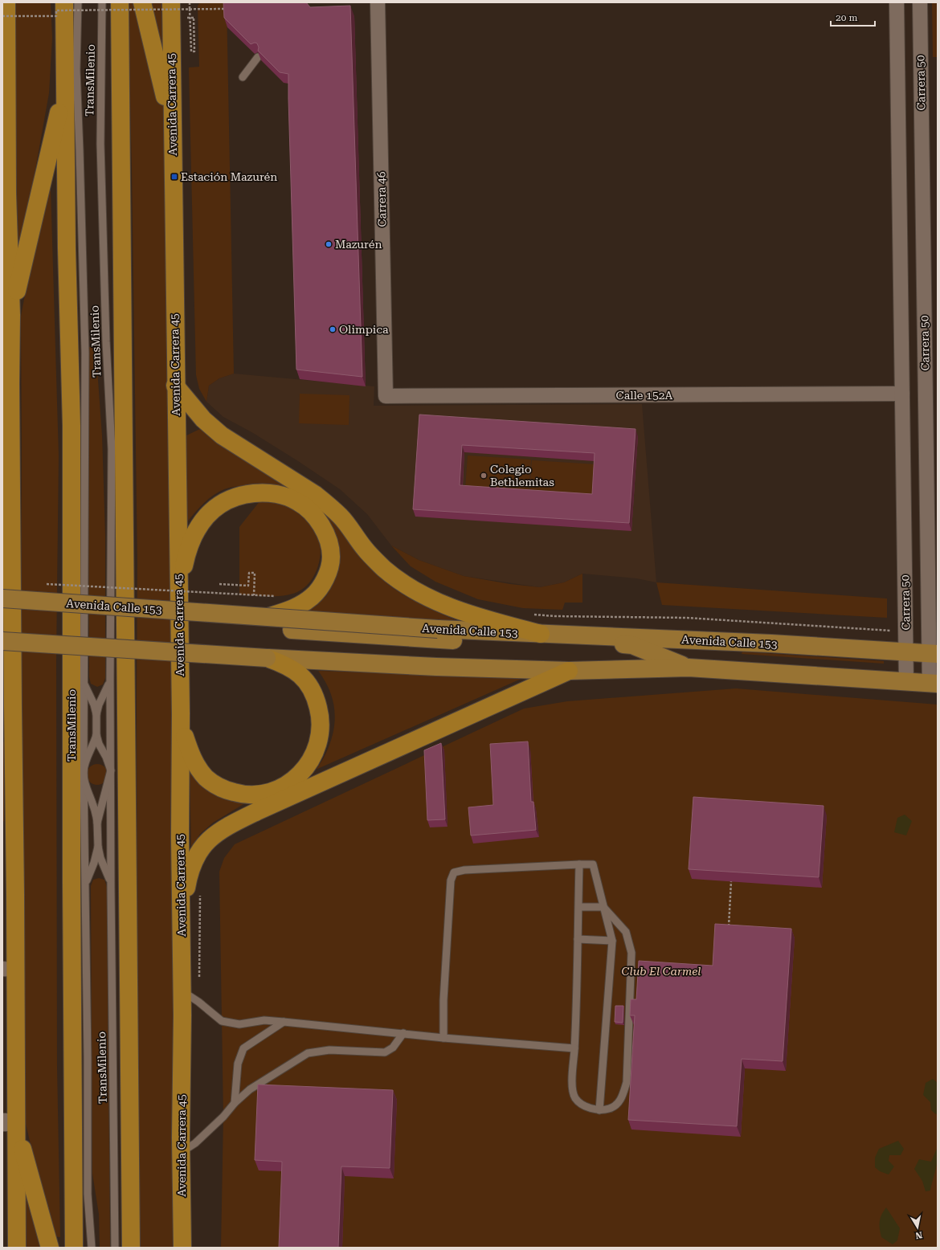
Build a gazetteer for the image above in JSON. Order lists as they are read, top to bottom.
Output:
{
  "streets": {
    "highway": ["Avenida Carrera 45"],
    "main road": ["Avenida Calle 153"],
    "street": ["Carrera 50", "Carrera 46", "Calle 152A"],
    "lane": ["TransMilenio"]
  },
  "crossings": [
    ["Carrera 50", "Calle 152A"],
    ["Carrera 50", "Avenida Calle 153"],
    ["Carrera 46", "Calle 152A"]
  ],
  "parks": ["Club El Carmel"],
  "places": {
    "transit": ["Estación Mazurén"],
    "other": ["Mazurén", "Olimpica", "Colegio Bethlemitas"]
  },
  "scale_bar": "20 m",
  "north": "bottom"
}
